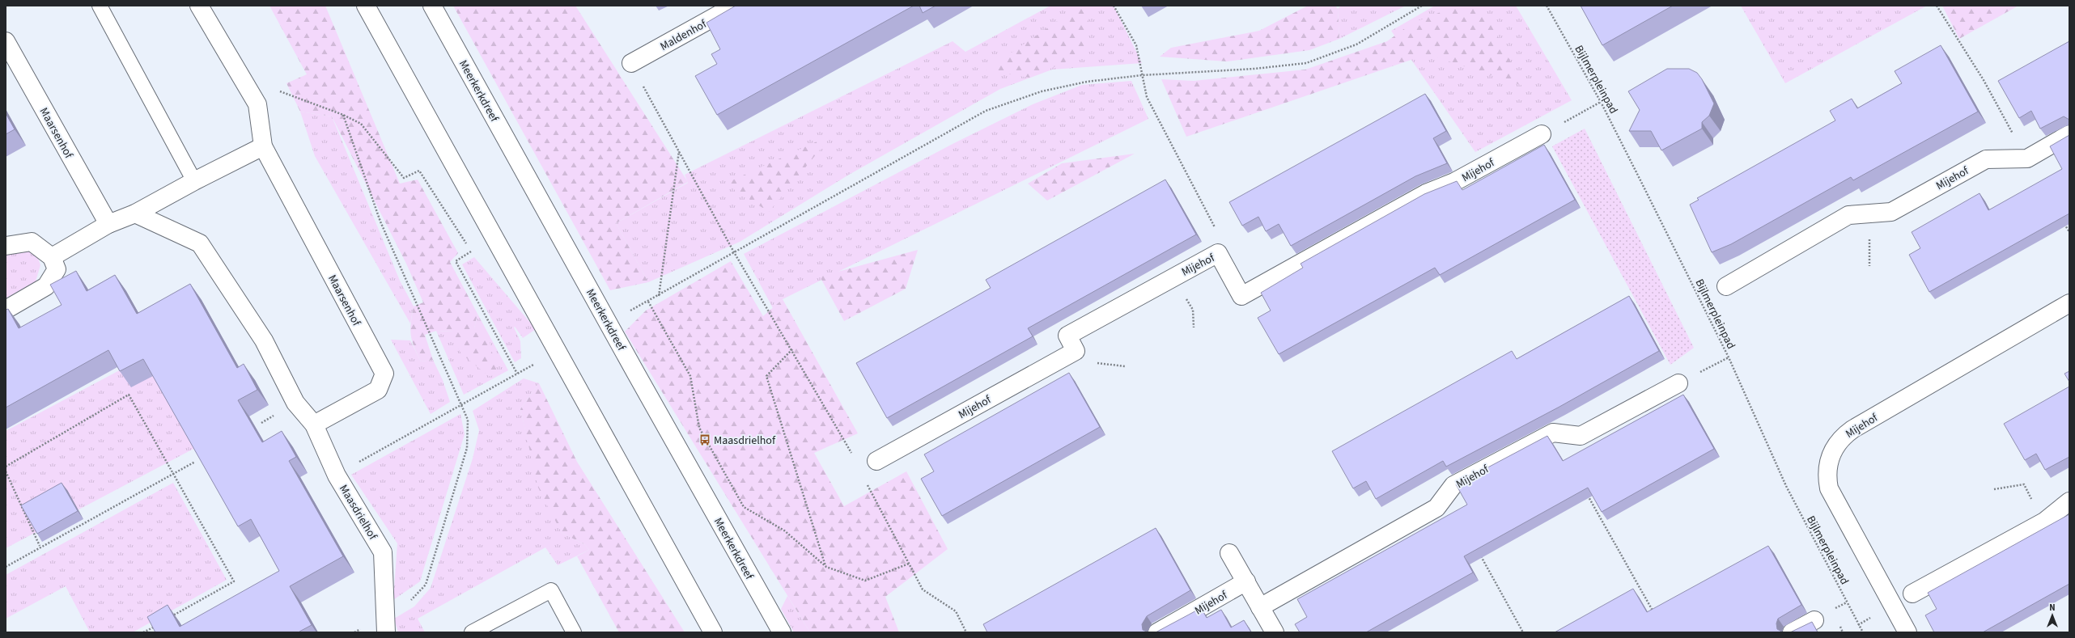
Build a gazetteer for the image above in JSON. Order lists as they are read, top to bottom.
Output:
{
  "streets": {
    "street": [
      "Maldenhof",
      "Meerkerkdreef",
      "Maarsenhof",
      "Mijehof",
      "Maasdrielhof"
    ],
    "path": ["Bijlmerpleinpad"]
  },
  "crossings": [
    ["Maarsenhof", "Maasdrielhof"]
  ],
  "places": {
    "bus stop": ["Maasdrielhof"]
  },
  "north": "top"
}
